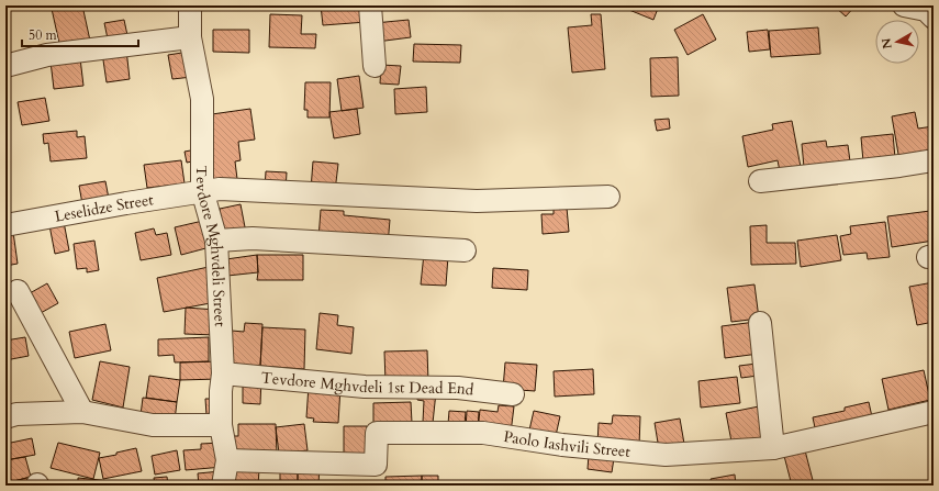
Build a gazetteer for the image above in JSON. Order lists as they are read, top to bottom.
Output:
{
  "streets": {
    "street": [
      "Leselidze Street",
      "Tevdore Mghvdeli Street",
      "Tevdore Mghvdeli 1st Dead End",
      "Paolo Iashvili Street"
    ]
  },
  "crossings": [
    ["Leselidze Street", "Tevdore Mghvdeli Street"],
    ["Tevdore Mghvdeli Street", "Tevdore Mghvdeli 1st Dead End"],
    ["Tevdore Mghvdeli Street", "Paolo Iashvili Street"]
  ],
  "scale_bar": "50 m",
  "north": "left"
}
